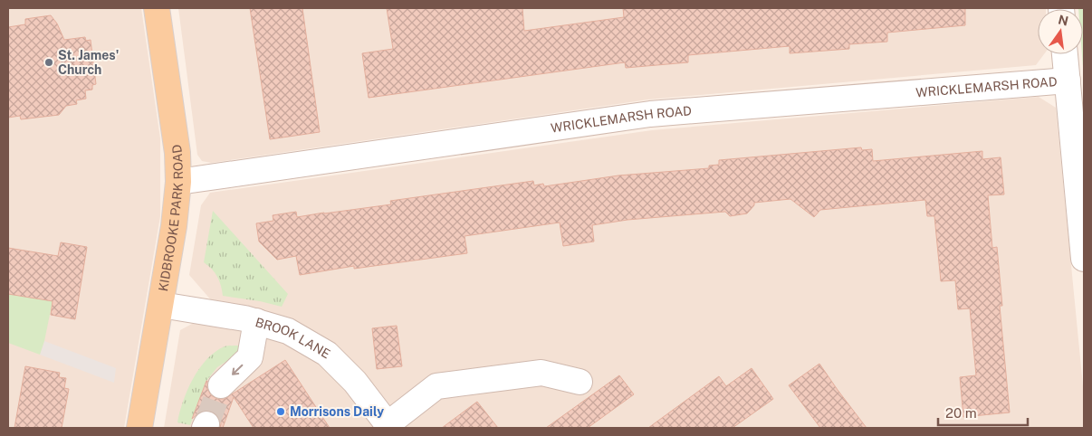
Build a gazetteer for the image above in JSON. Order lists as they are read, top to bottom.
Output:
{
  "streets": {
    "main road": ["KIDBROOKE PARK ROAD"],
    "street": ["WRICKLEMARSH ROAD", "BROOK LANE"]
  },
  "crossings": [
    ["WRICKLEMARSH ROAD", "KIDBROOKE PARK ROAD"],
    ["KIDBROOKE PARK ROAD", "BROOK LANE"]
  ],
  "places": ["St. James' Church", "Morrisons Daily"],
  "scale_bar": "20 m",
  "north": "top"
}
